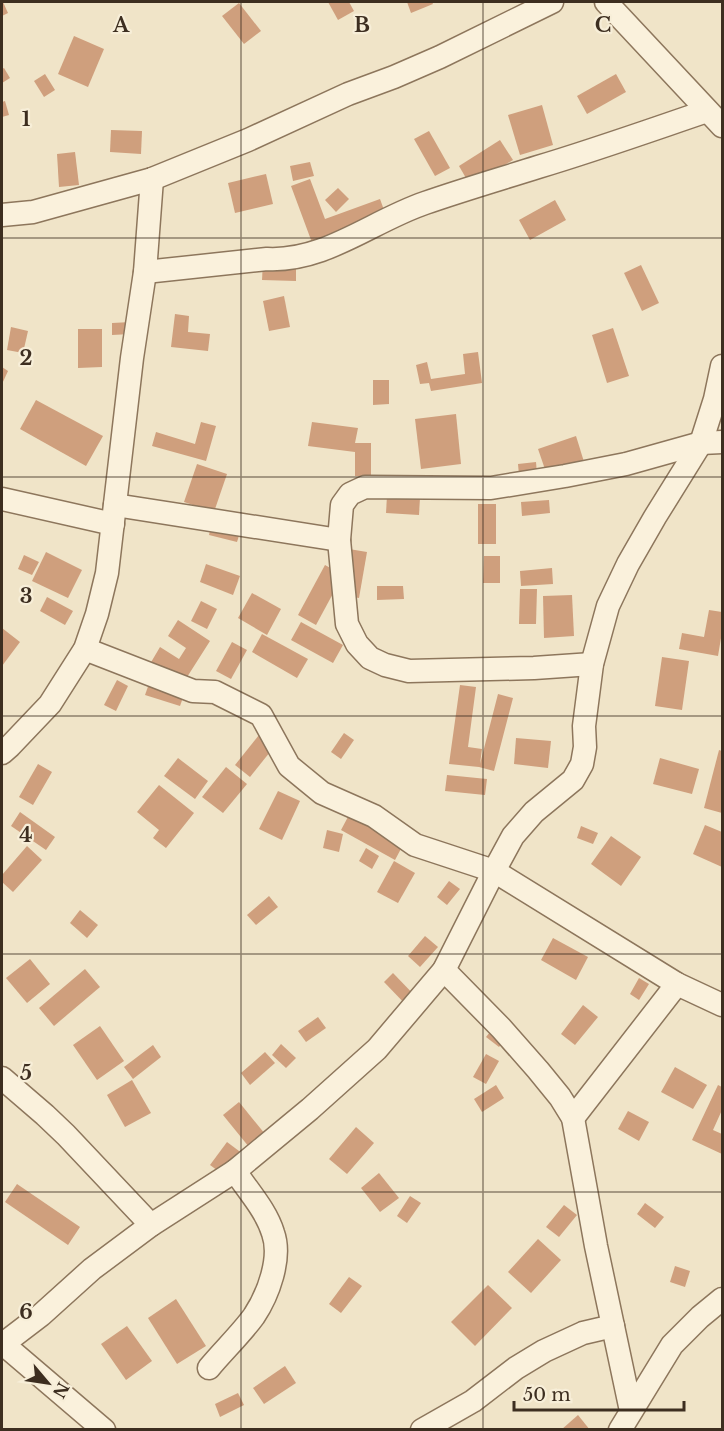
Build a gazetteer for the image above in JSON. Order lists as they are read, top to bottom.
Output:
{
  "scale_bar": "50 m",
  "north": "bottom right",
  "grid": {
    "columns": ["A", "B", "C"],
    "rows": [
      "1",
      "2",
      "3",
      "4",
      "5",
      "6"
    ]
  }
}
